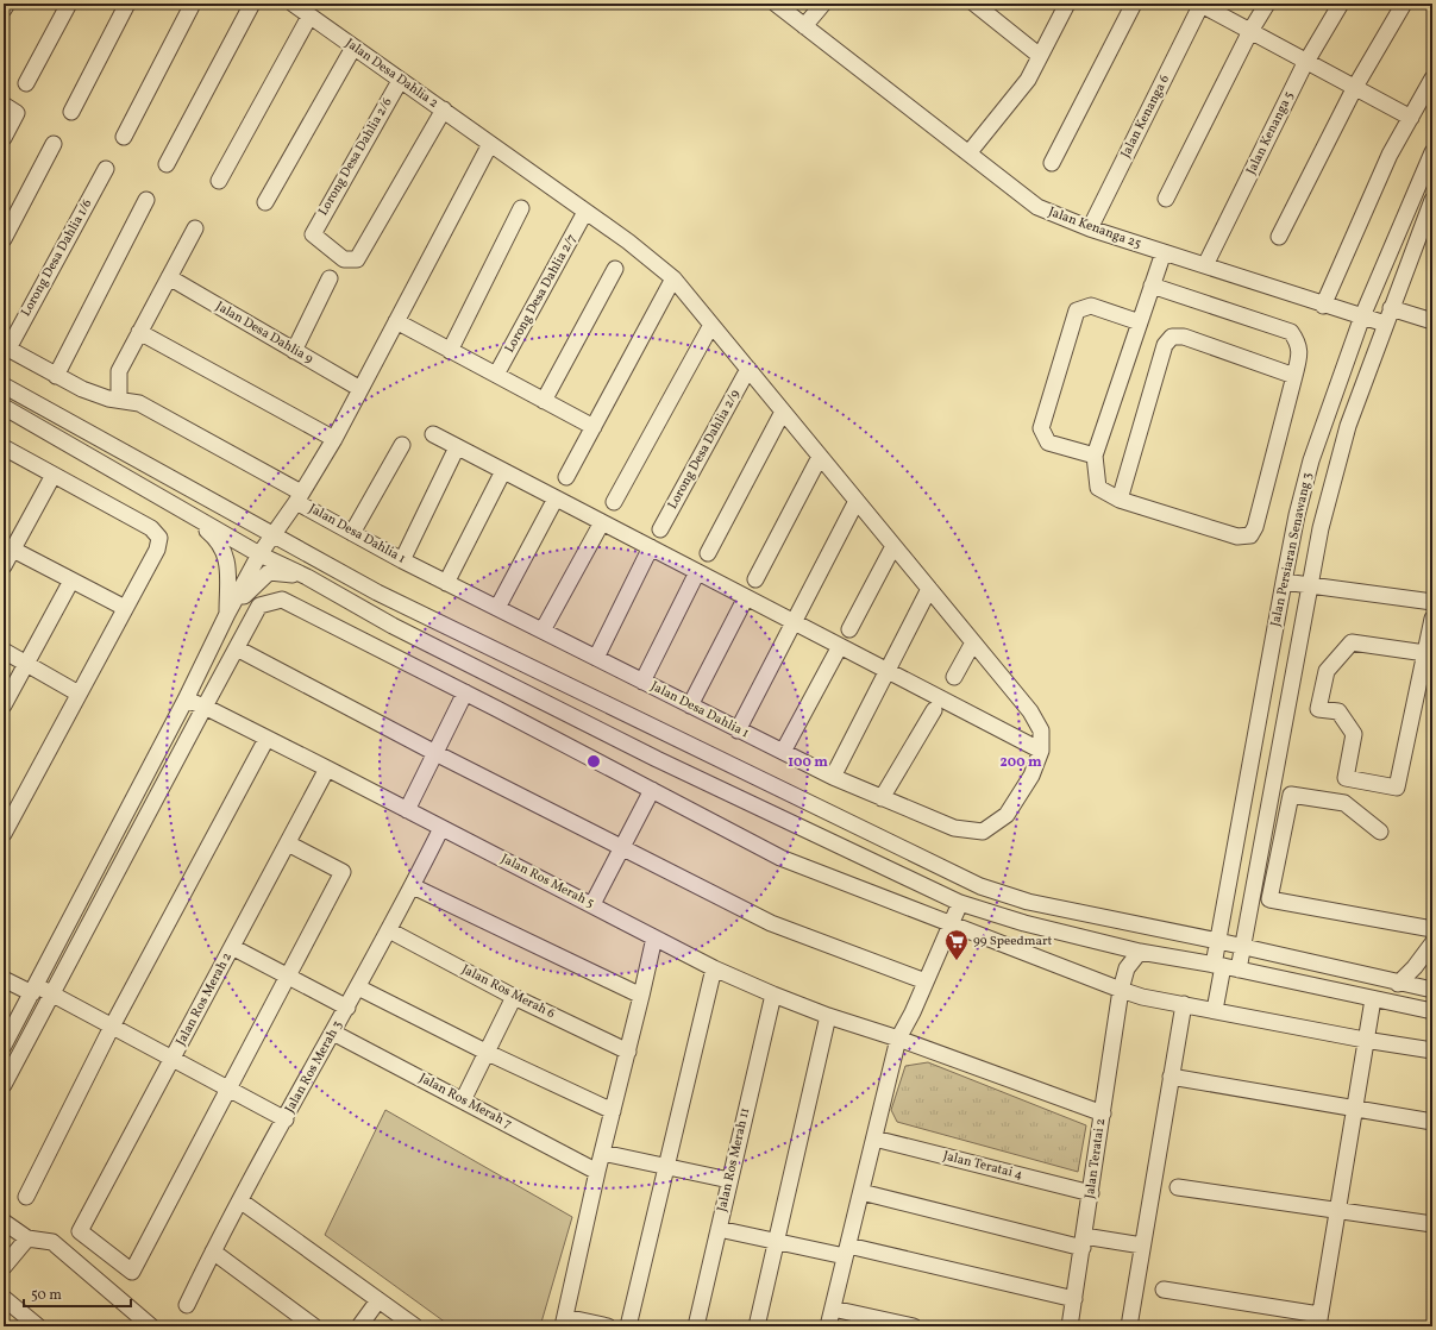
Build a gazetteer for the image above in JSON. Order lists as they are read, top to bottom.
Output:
{
  "streets": {
    "street": [
      "Jalan Desa Dahlia 2",
      "Jalan Kenanga 6",
      "Jalan Kenanga 5",
      "Lorong Desa Dahlia 2/6",
      "Jalan Kenanga 25",
      "Lorong Desa Dahlia 1/6",
      "Lorong Desa Dahlia 2/7",
      "Jalan Desa Dahlia 9",
      "Lorong Desa Dahlia 2/9",
      "Jalan Desa Dahlia 1",
      "Jalan Persiaran Senawang 3",
      "Jalan Ros Merah 5",
      "Jalan Ros Merah 6",
      "Jalan Ros Merah 2",
      "Jalan Ros Merah 3",
      "Jalan Ros Merah 7",
      "Jalan Teratai 2",
      "Jalan Ros Merah 11",
      "Jalan Teratai 4"
    ]
  },
  "crossings": [
    ["Jalan Desa Dahlia 2", "Lorong Desa Dahlia 2/6"],
    ["Jalan Desa Dahlia 2", "Lorong Desa Dahlia 2/7"],
    ["Jalan Desa Dahlia 2", "Lorong Desa Dahlia 2/9"],
    ["Jalan Desa Dahlia 2", "Jalan Desa Dahlia 1"],
    ["Jalan Kenanga 6", "Jalan Kenanga 25"],
    ["Jalan Kenanga 5", "Jalan Kenanga 25"],
    ["Jalan Kenanga 25", "Jalan Persiaran Senawang 3"],
    ["Jalan Ros Merah 5", "Jalan Ros Merah 2"],
    ["Jalan Ros Merah 5", "Jalan Ros Merah 3"],
    ["Jalan Ros Merah 5", "Jalan Teratai 2"],
    ["Jalan Ros Merah 5", "Jalan Ros Merah 11"],
    ["Jalan Ros Merah 6", "Jalan Ros Merah 3"],
    ["Jalan Ros Merah 3", "Jalan Ros Merah 7"],
    ["Jalan Teratai 2", "Jalan Teratai 4"]
  ],
  "places": {
    "supermarket": ["99 Speedmart"]
  },
  "scale_bar": "50 m",
  "rings": ["100 m", "200 m"]
}
